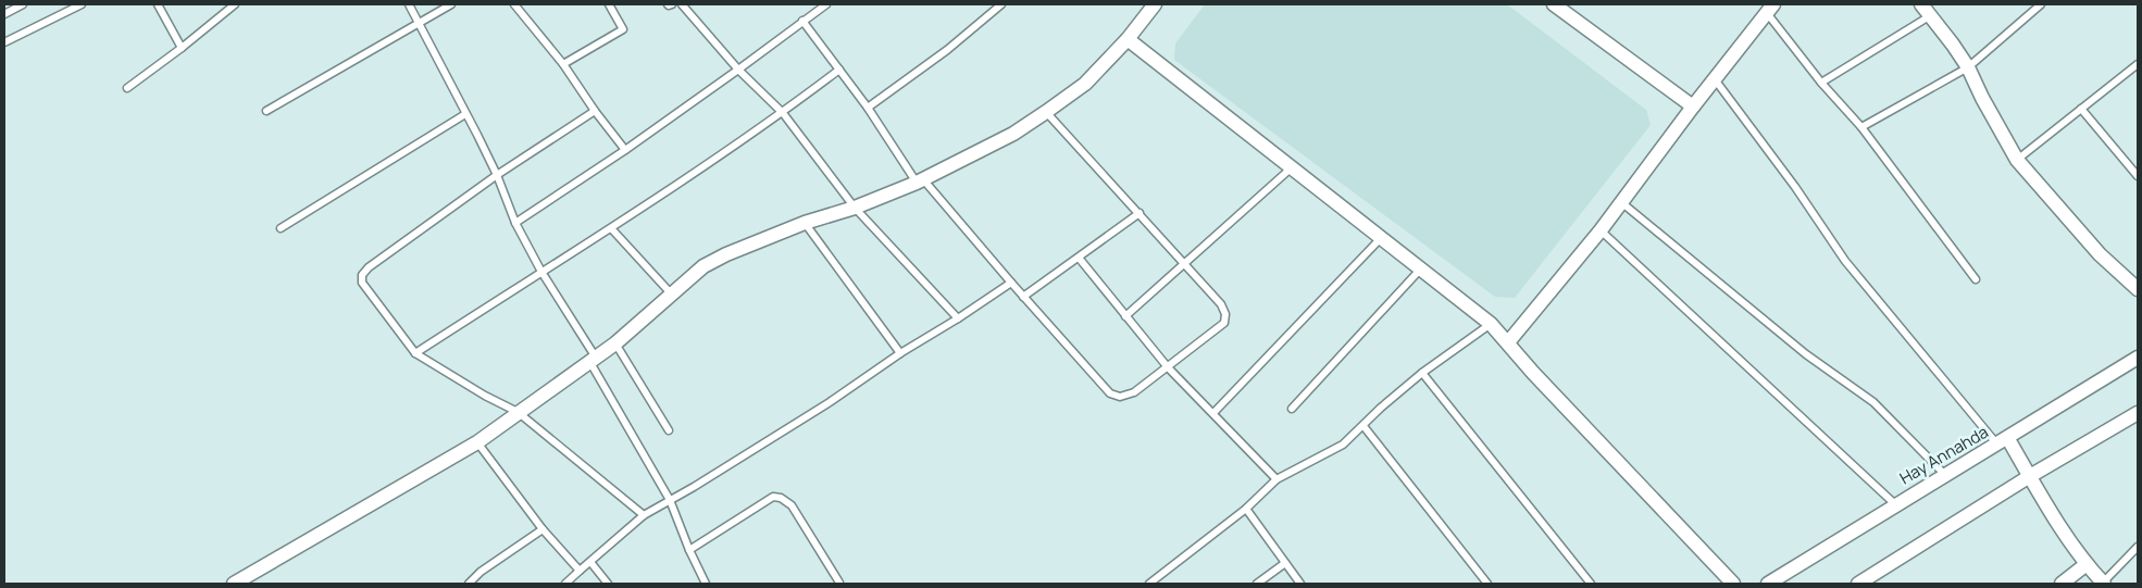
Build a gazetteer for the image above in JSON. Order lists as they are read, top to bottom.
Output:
{
  "streets": {
    "street": ["Hay Annahda"]
  }
}
